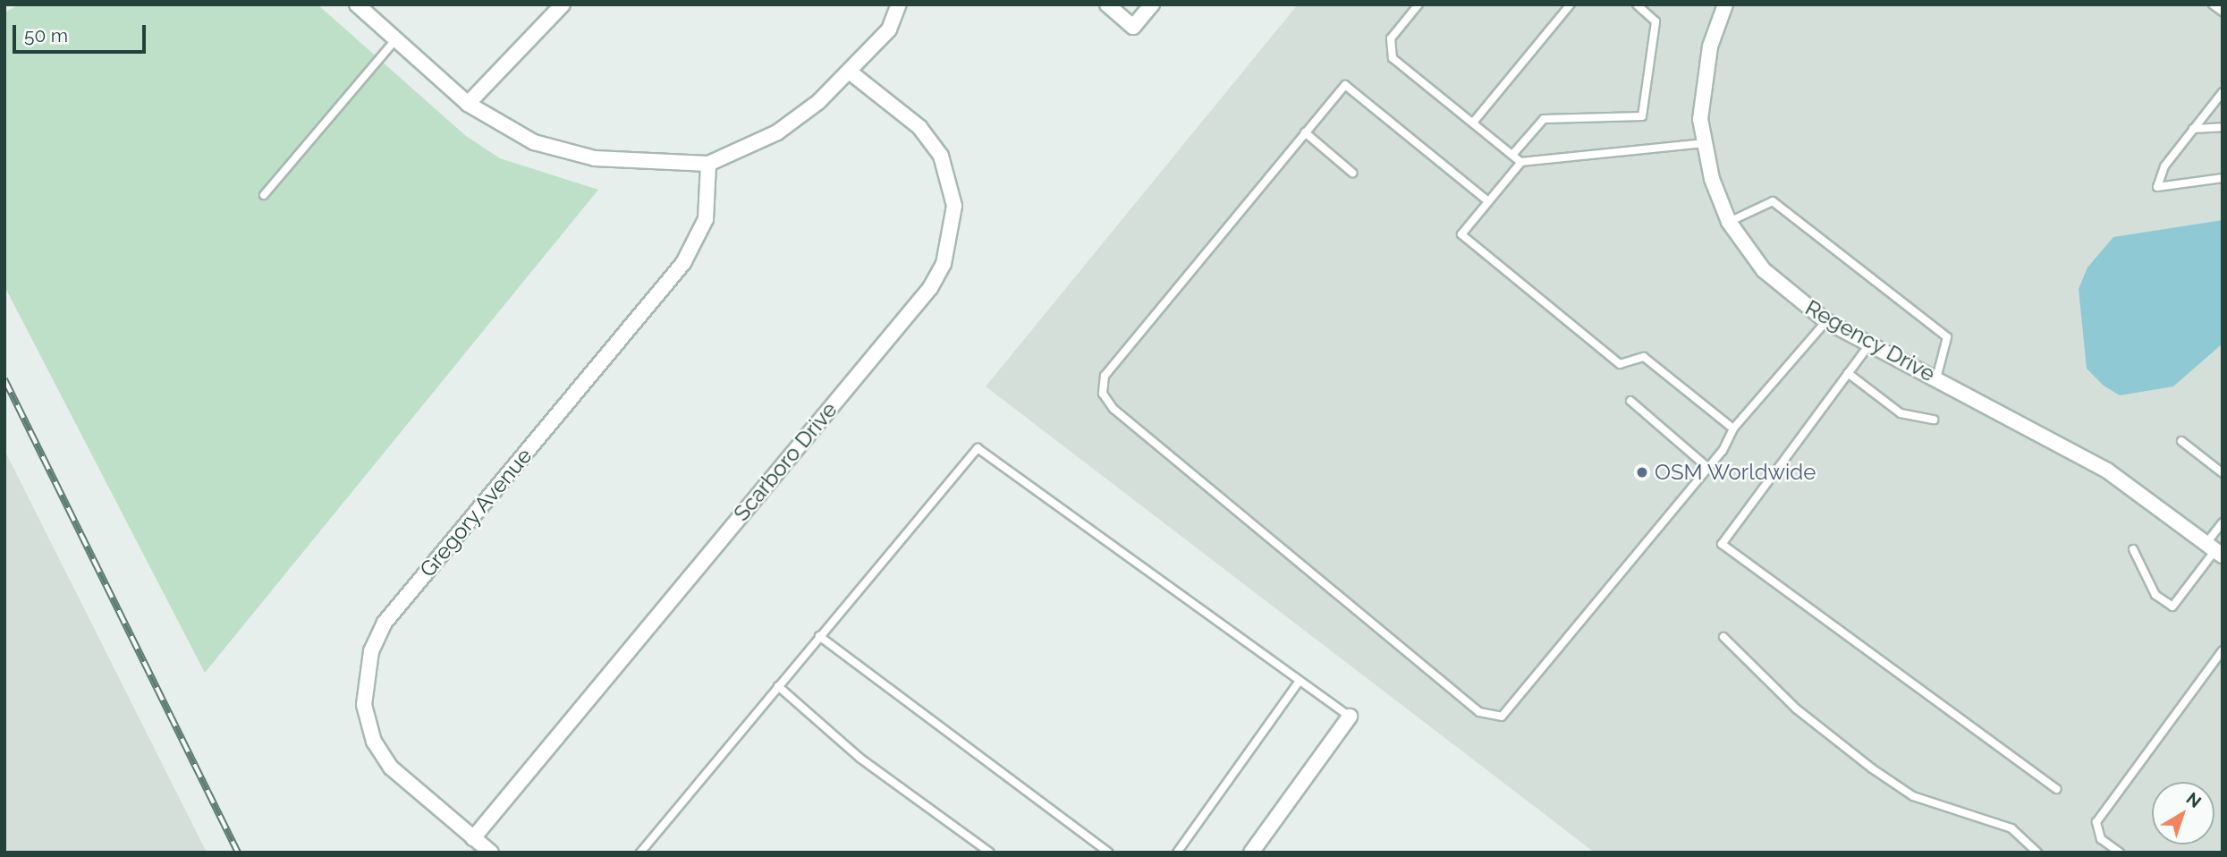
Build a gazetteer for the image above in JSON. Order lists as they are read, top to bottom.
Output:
{
  "streets": {
    "street": ["Regency Drive", "Scarboro Drive", "Gregory Avenue"]
  },
  "crossings": [
    ["Scarboro Drive", "Gregory Avenue"]
  ],
  "places": ["OSM Worldwide"],
  "scale_bar": "50 m",
  "north": "top right"
}
